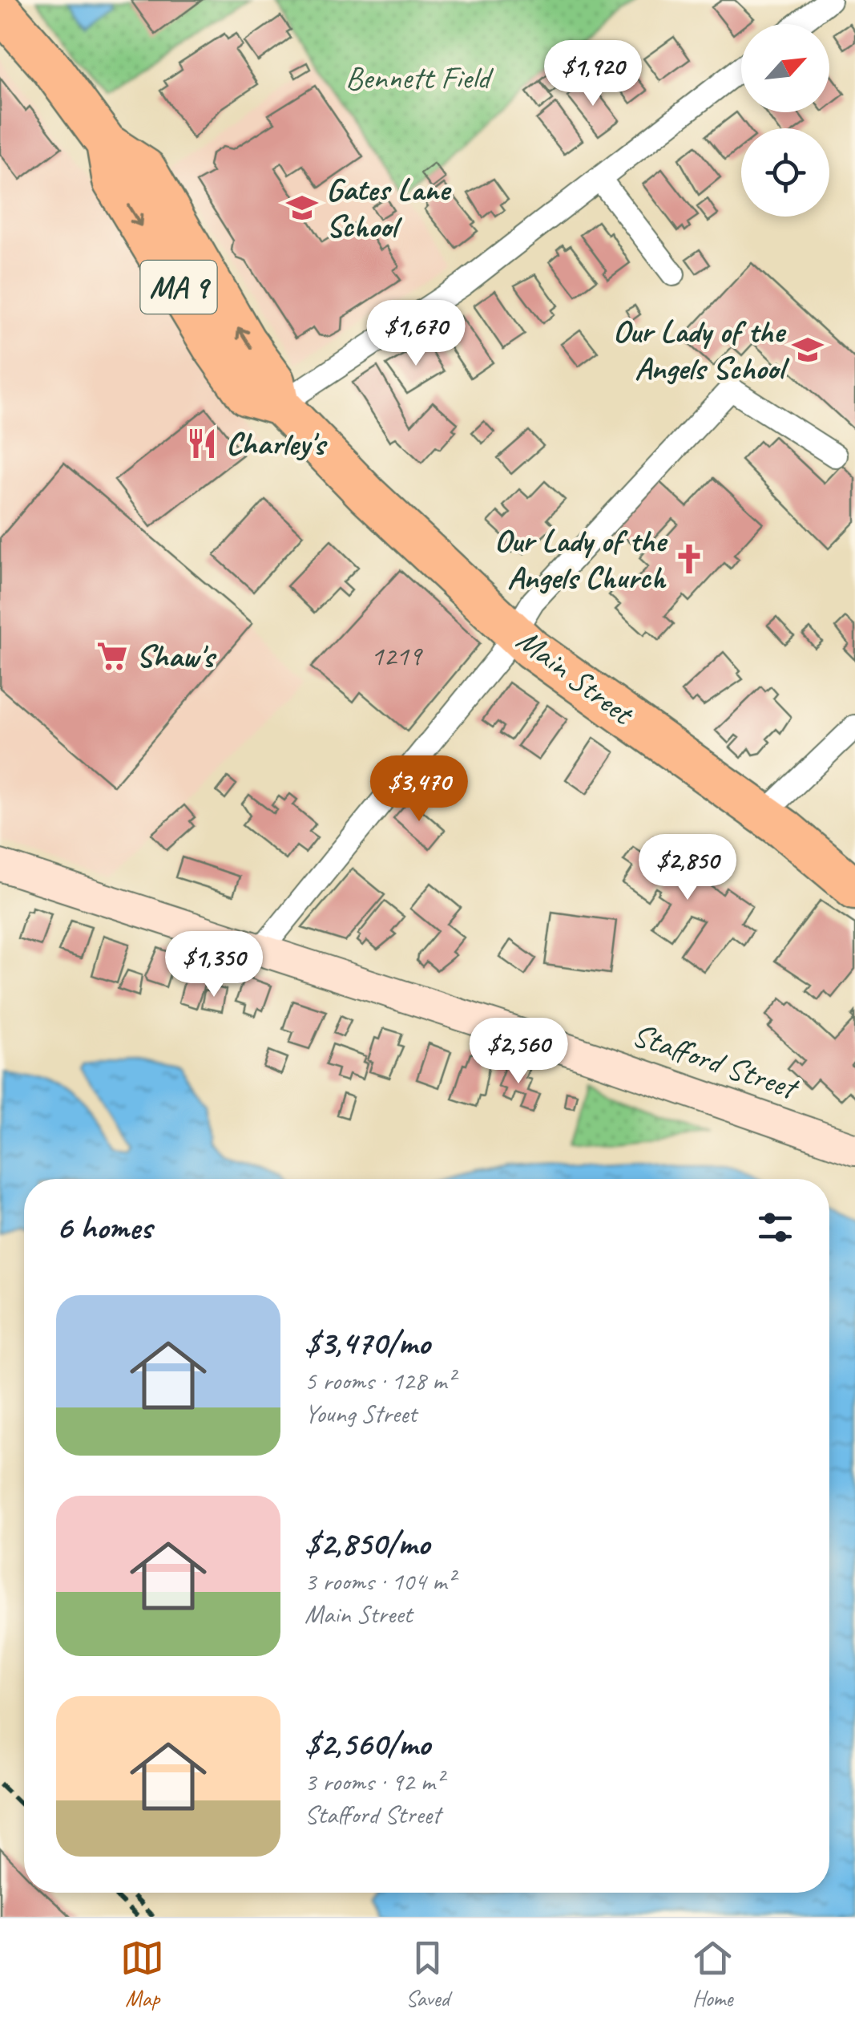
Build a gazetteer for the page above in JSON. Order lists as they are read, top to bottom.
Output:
{
  "streets": {
    "highway": ["MA 9", "Main Street"],
    "main road": ["Stafford Street"]
  },
  "parks": ["Bennett Field"],
  "places": {
    "school or university": ["Gates Lane School", "Our Lady of the Angels School"],
    "restaurant": ["Charley's"],
    "church": ["Our Lady of the Angels Church"],
    "supermarket": ["Shaw's"]
  },
  "house_numbers": ["1219"],
  "north": "top right",
  "page": {
    "price": [
      "$1,920",
      "$1,670",
      "$3,470",
      "$2,850",
      "$1,350",
      "$2,560"
    ],
    "heading": "6 homes",
    "list": [
      {
        "name": "$3,470/mo",
        "note": "5 rooms · 128 m² · Young Street"
      },
      {
        "name": "$2,850/mo",
        "note": "3 rooms · 104 m² · Main Street"
      },
      {
        "name": "$2,560/mo",
        "note": "3 rooms · 92 m² · Stafford Street"
      }
    ],
    "tabs": ["Map", "Saved", "Home"]
  }
}
